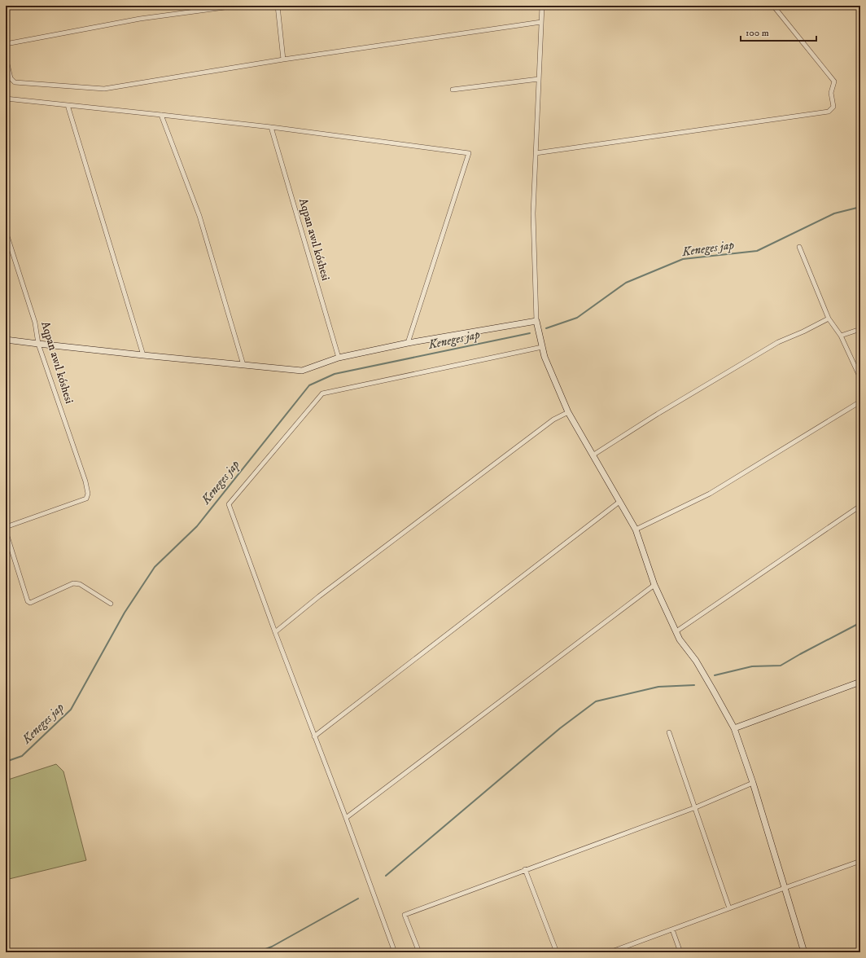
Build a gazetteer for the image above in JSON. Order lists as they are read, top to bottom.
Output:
{
  "streets": {
    "street": ["Aqpan awıl kóshesi"]
  },
  "water": ["Keneges jap"],
  "scale_bar": "100 m"
}
